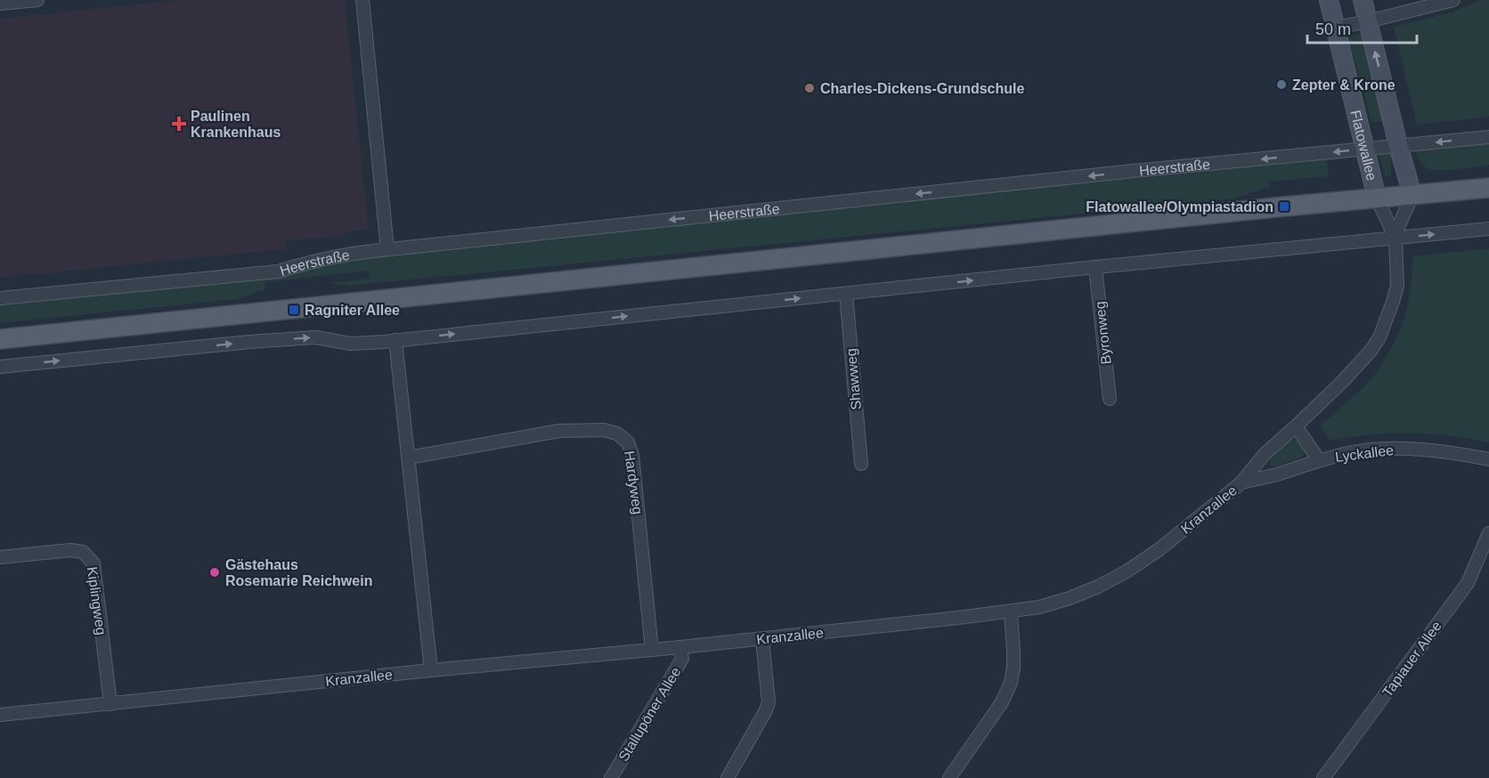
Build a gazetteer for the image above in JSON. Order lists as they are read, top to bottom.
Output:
{
  "streets": {
    "main road": ["Flatowallee"],
    "street": [
      "Heerstraße",
      "Byronweg",
      "Shawweg",
      "Lyckallee",
      "Hardyweg",
      "Kranzallee",
      "Kiplingweg",
      "Tapiauer Allee",
      "Stallupöner Allee"
    ]
  },
  "crossings": [
    ["Flatowallee", "Heerstraße"],
    ["Lyckallee", "Kranzallee"],
    ["Hardyweg", "Kranzallee"],
    ["Kranzallee", "Kiplingweg"],
    ["Kranzallee", "Stallupöner Allee"]
  ],
  "places": {
    "other": ["Zepter & Krone", "Charles-Dickens-Grundschule", "Gästehaus Rosemarie Reichwein"],
    "health": ["Paulinen Krankenhaus"],
    "transit": ["Flatowallee/Olympiastadion", "Ragniter Allee"]
  },
  "scale_bar": "50 m"
}
